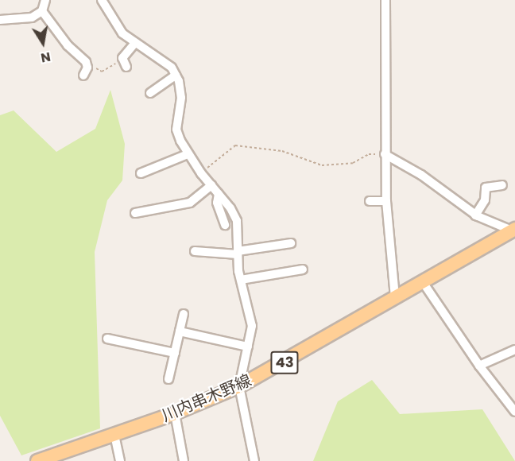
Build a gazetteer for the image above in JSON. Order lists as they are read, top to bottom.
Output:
{
  "streets": {
    "main road": ["43", "川内串木野線"]
  },
  "north": "bottom"
}
